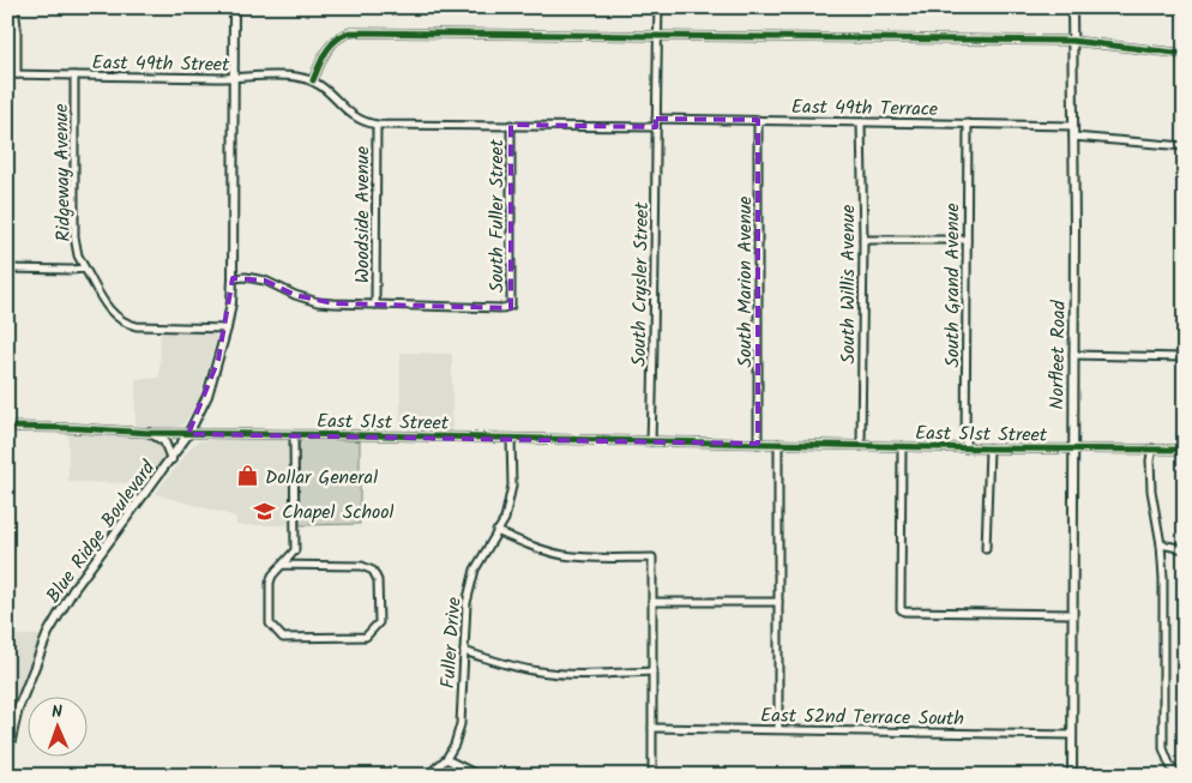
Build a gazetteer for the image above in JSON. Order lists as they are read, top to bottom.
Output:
{
  "streets": {
    "street": [
      "East 49th Street",
      "East 49th Terrace",
      "Ridgeway Avenue",
      "Woodside Avenue",
      "South Fuller Street",
      "South Marion Avenue",
      "South Crysler Street",
      "South Willis Avenue",
      "South Grand Avenue",
      "Norfleet Road",
      "East 51st Street",
      "Blue Ridge Boulevard",
      "Fuller Drive",
      "East 52nd Terrace South"
    ]
  },
  "crossings": [
    ["East 49th Street", "Ridgeway Avenue"],
    ["East 49th Street", "Blue Ridge Boulevard"],
    ["East 49th Terrace", "South Marion Avenue"],
    ["East 49th Terrace", "South Crysler Street"],
    ["East 49th Terrace", "South Willis Avenue"],
    ["East 49th Terrace", "South Grand Avenue"],
    ["East 49th Terrace", "Norfleet Road"],
    ["Ridgeway Avenue", "Blue Ridge Boulevard"],
    ["Woodside Avenue", "South Fuller Street"],
    ["South Marion Avenue", "East 51st Street"],
    ["South Crysler Street", "East 51st Street"],
    ["South Willis Avenue", "East 51st Street"],
    ["South Grand Avenue", "East 51st Street"],
    ["Norfleet Road", "East 51st Street"],
    ["Norfleet Road", "East 52nd Terrace South"],
    ["East 51st Street", "Blue Ridge Boulevard"],
    ["East 51st Street", "Fuller Drive"]
  ],
  "places": {
    "shop": ["Dollar General"],
    "school or university": ["Chapel School"]
  },
  "north": "top"
}
